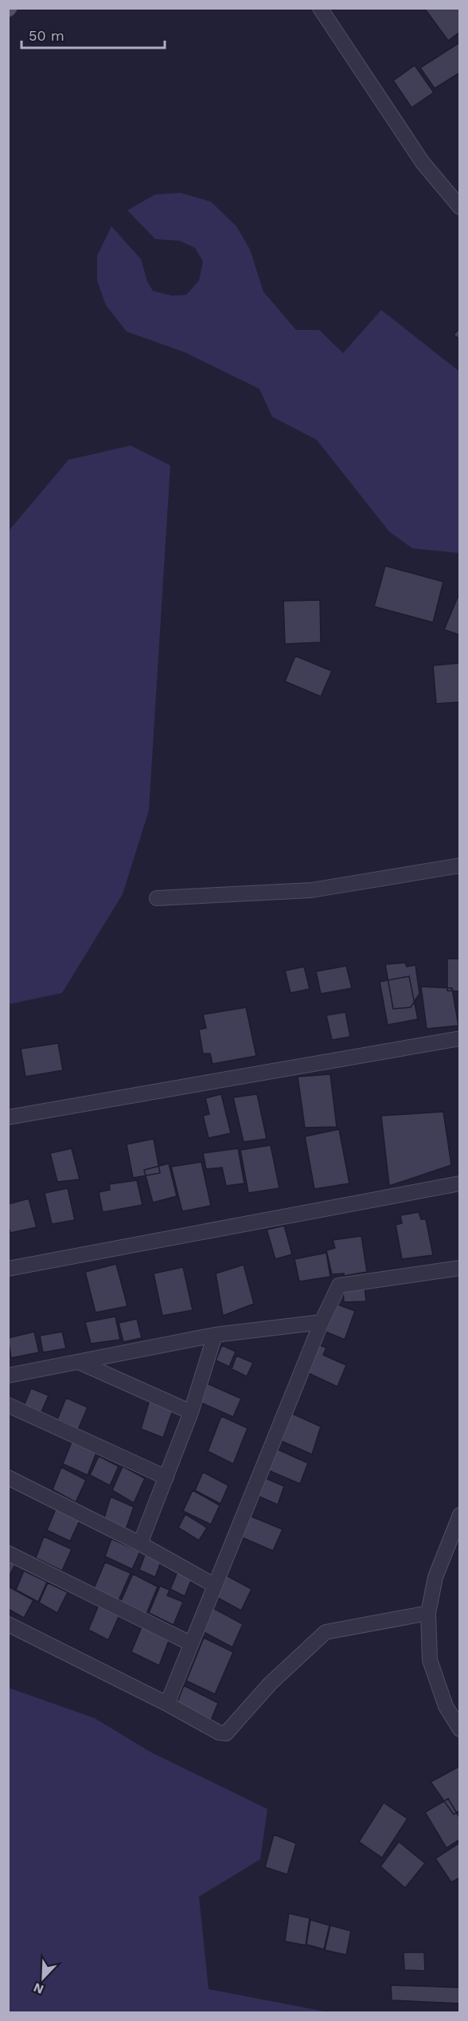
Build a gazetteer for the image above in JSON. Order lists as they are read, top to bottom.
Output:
{
  "scale_bar": "50 m",
  "north": "bottom left"
}
